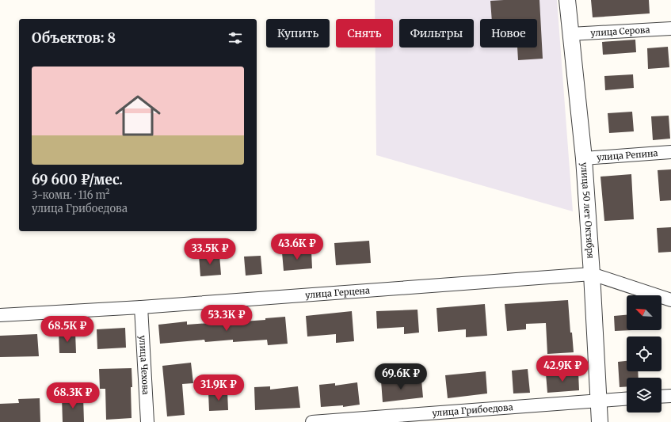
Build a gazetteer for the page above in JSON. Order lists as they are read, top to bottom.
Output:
{
  "streets": {
    "street": [
      "улица Серова",
      "улица Репина",
      "улица 50 лет Октября",
      "улица Герцена",
      "улица Чехова",
      "улица Грибоедова"
    ]
  },
  "crossings": [
    ["улица Серова", "улица 50 лет Октября"],
    ["улица Репина", "улица 50 лет Октября"],
    ["улица 50 лет Октября", "улица Герцена"],
    ["улица 50 лет Октября", "улица Грибоедова"],
    ["улица Герцена", "улица Чехова"]
  ],
  "north": "top left",
  "page": {
    "chip": [
      "Купить",
      "Снять",
      "Фильтры",
      "Новое"
    ],
    "heading": "Объектов: 8",
    "list": [
      {
        "name": "69 600 ₽/мес.",
        "note": "3-комн. · 116 m² · улица Грибоедова"
      }
    ],
    "price": [
      "43.6K ₽",
      "33.5K ₽",
      "53.3K ₽",
      "68.5K ₽",
      "42.9K ₽",
      "69.6K ₽",
      "31.9K ₽",
      "68.3K ₽"
    ]
  }
}
